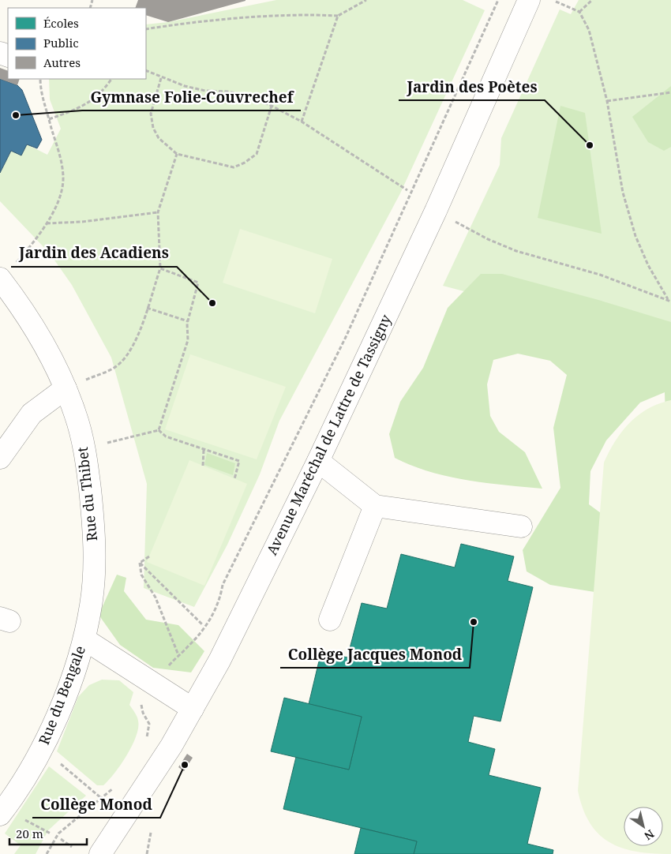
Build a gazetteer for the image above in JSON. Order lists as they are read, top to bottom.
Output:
{
  "streets": {
    "street": ["Avenue Maréchal de Lattre de Tassigny", "Rue du Thibet", "Rue du Bengale"]
  },
  "crossings": [
    ["Rue du Thibet", "Rue du Bengale"]
  ],
  "places": [
    "Gymnase Folie-Couvrechef",
    "Jardin des Poètes",
    "Jardin des Acadiens",
    "Collège Jacques Monod",
    "Collège Monod"
  ],
  "legend": ["Écoles", "Public", "Autres"],
  "scale_bar": "20 m",
  "north": "bottom right"
}
